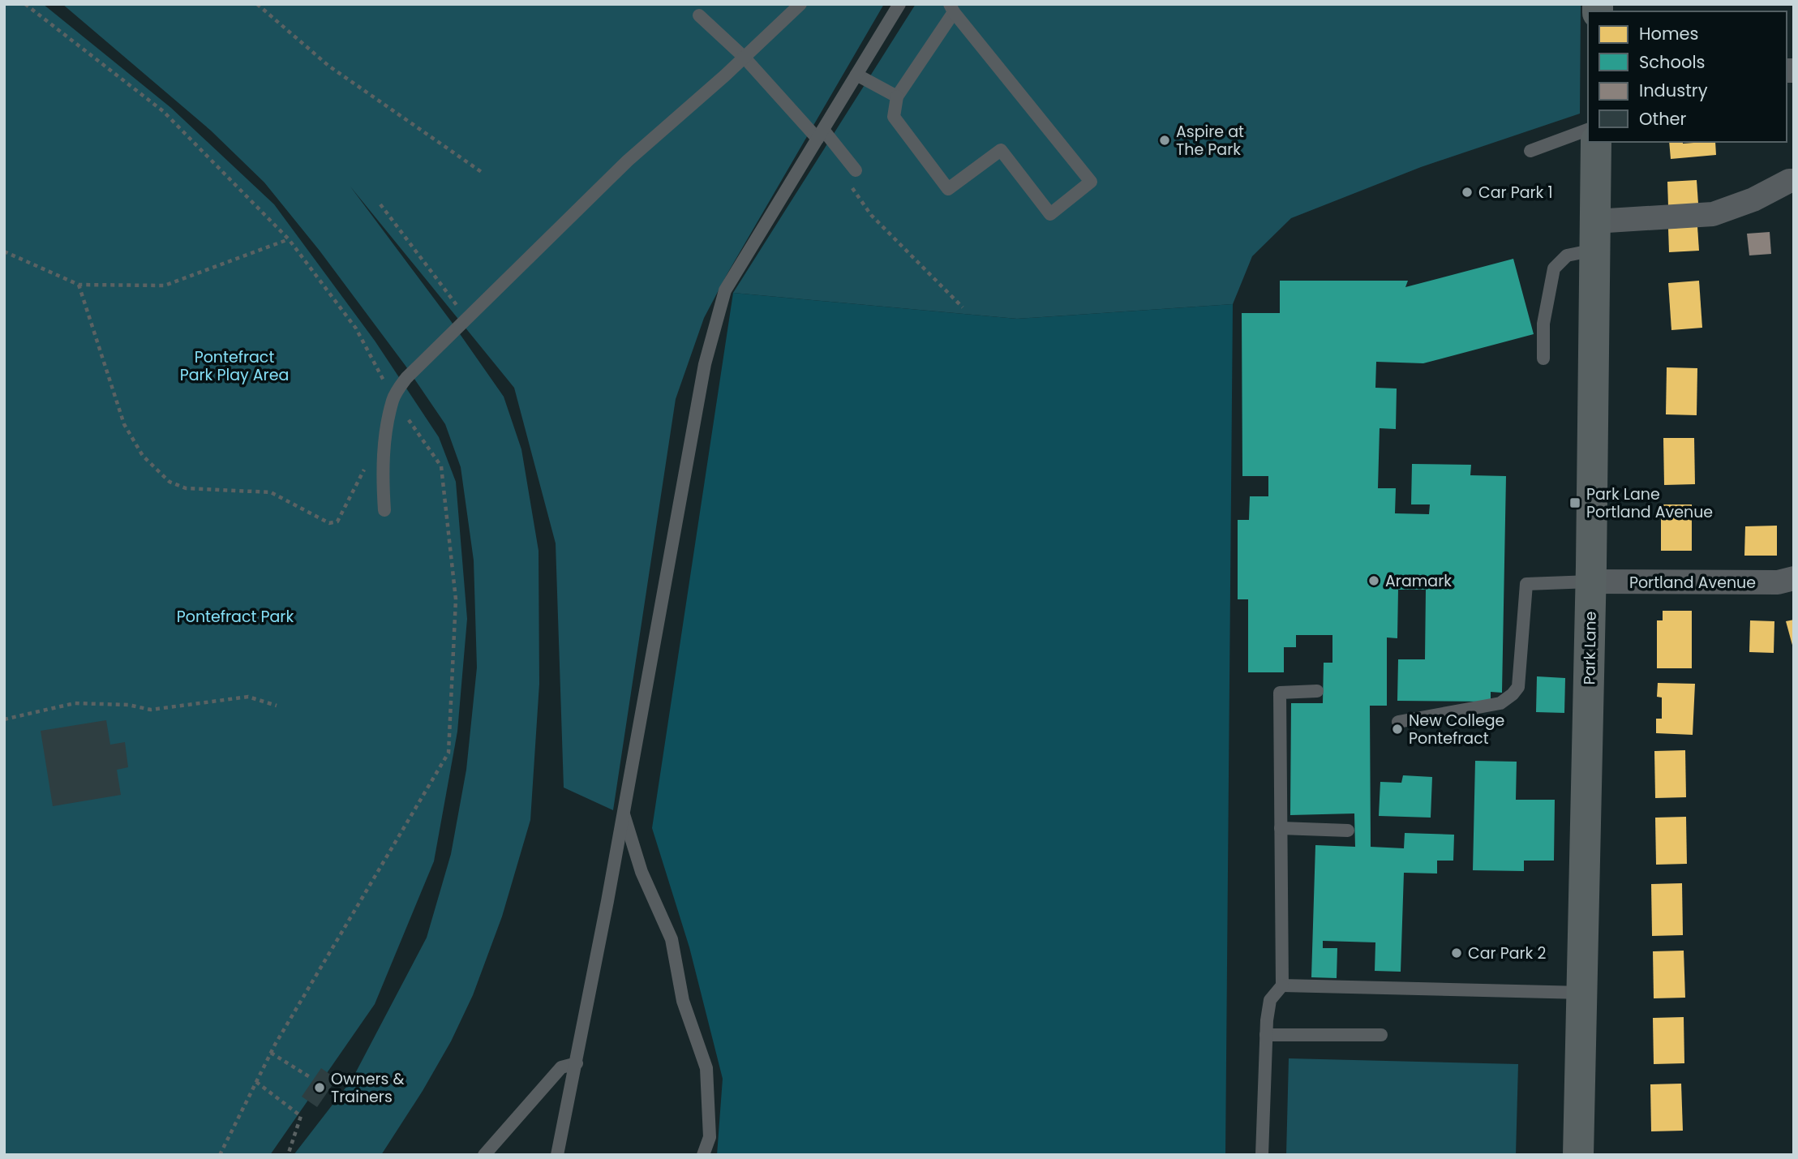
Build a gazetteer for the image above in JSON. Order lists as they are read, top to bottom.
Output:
{
  "streets": {
    "main road": ["Park Lane"],
    "street": ["Portland Avenue"]
  },
  "crossings": [
    ["Portland Avenue", "Park Lane"]
  ],
  "parks": ["Pontefract Park Play Area", "Pontefract Park"],
  "places": {
    "other": [
      "Aspire at The Park",
      "Car Park 1",
      "Aramark",
      "New College Pontefract",
      "Car Park 2",
      "Owners & Trainers"
    ],
    "transit": ["Park Lane Portland Avenue"]
  },
  "legend": [
    "Homes",
    "Schools",
    "Industry",
    "Other"
  ]
}
